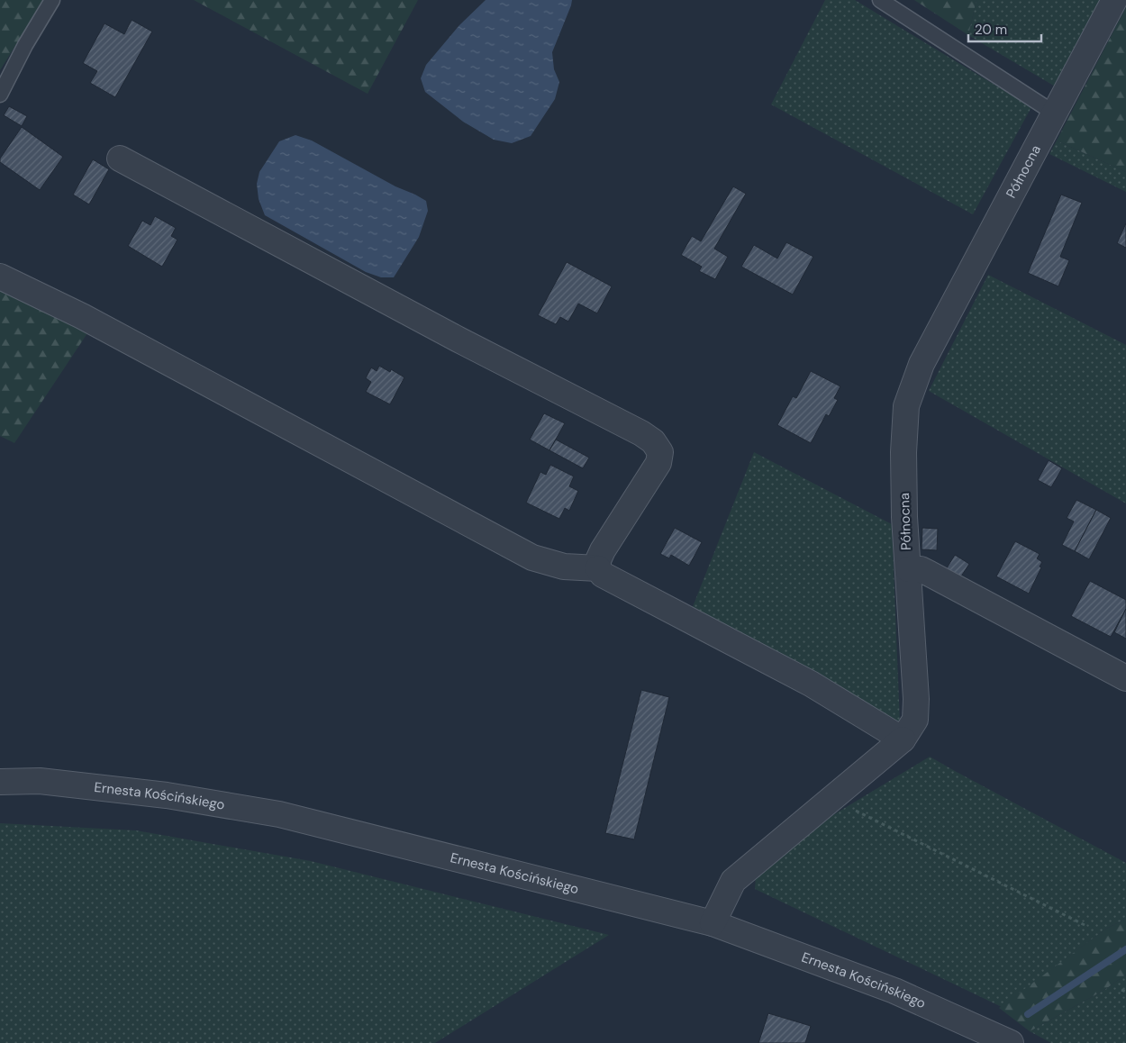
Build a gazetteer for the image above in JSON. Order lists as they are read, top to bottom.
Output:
{
  "streets": {
    "street": ["Północna", "Ernesta Kościńskiego"]
  },
  "crossings": [
    ["Północna", "Ernesta Kościńskiego"]
  ],
  "scale_bar": "20 m"
}
